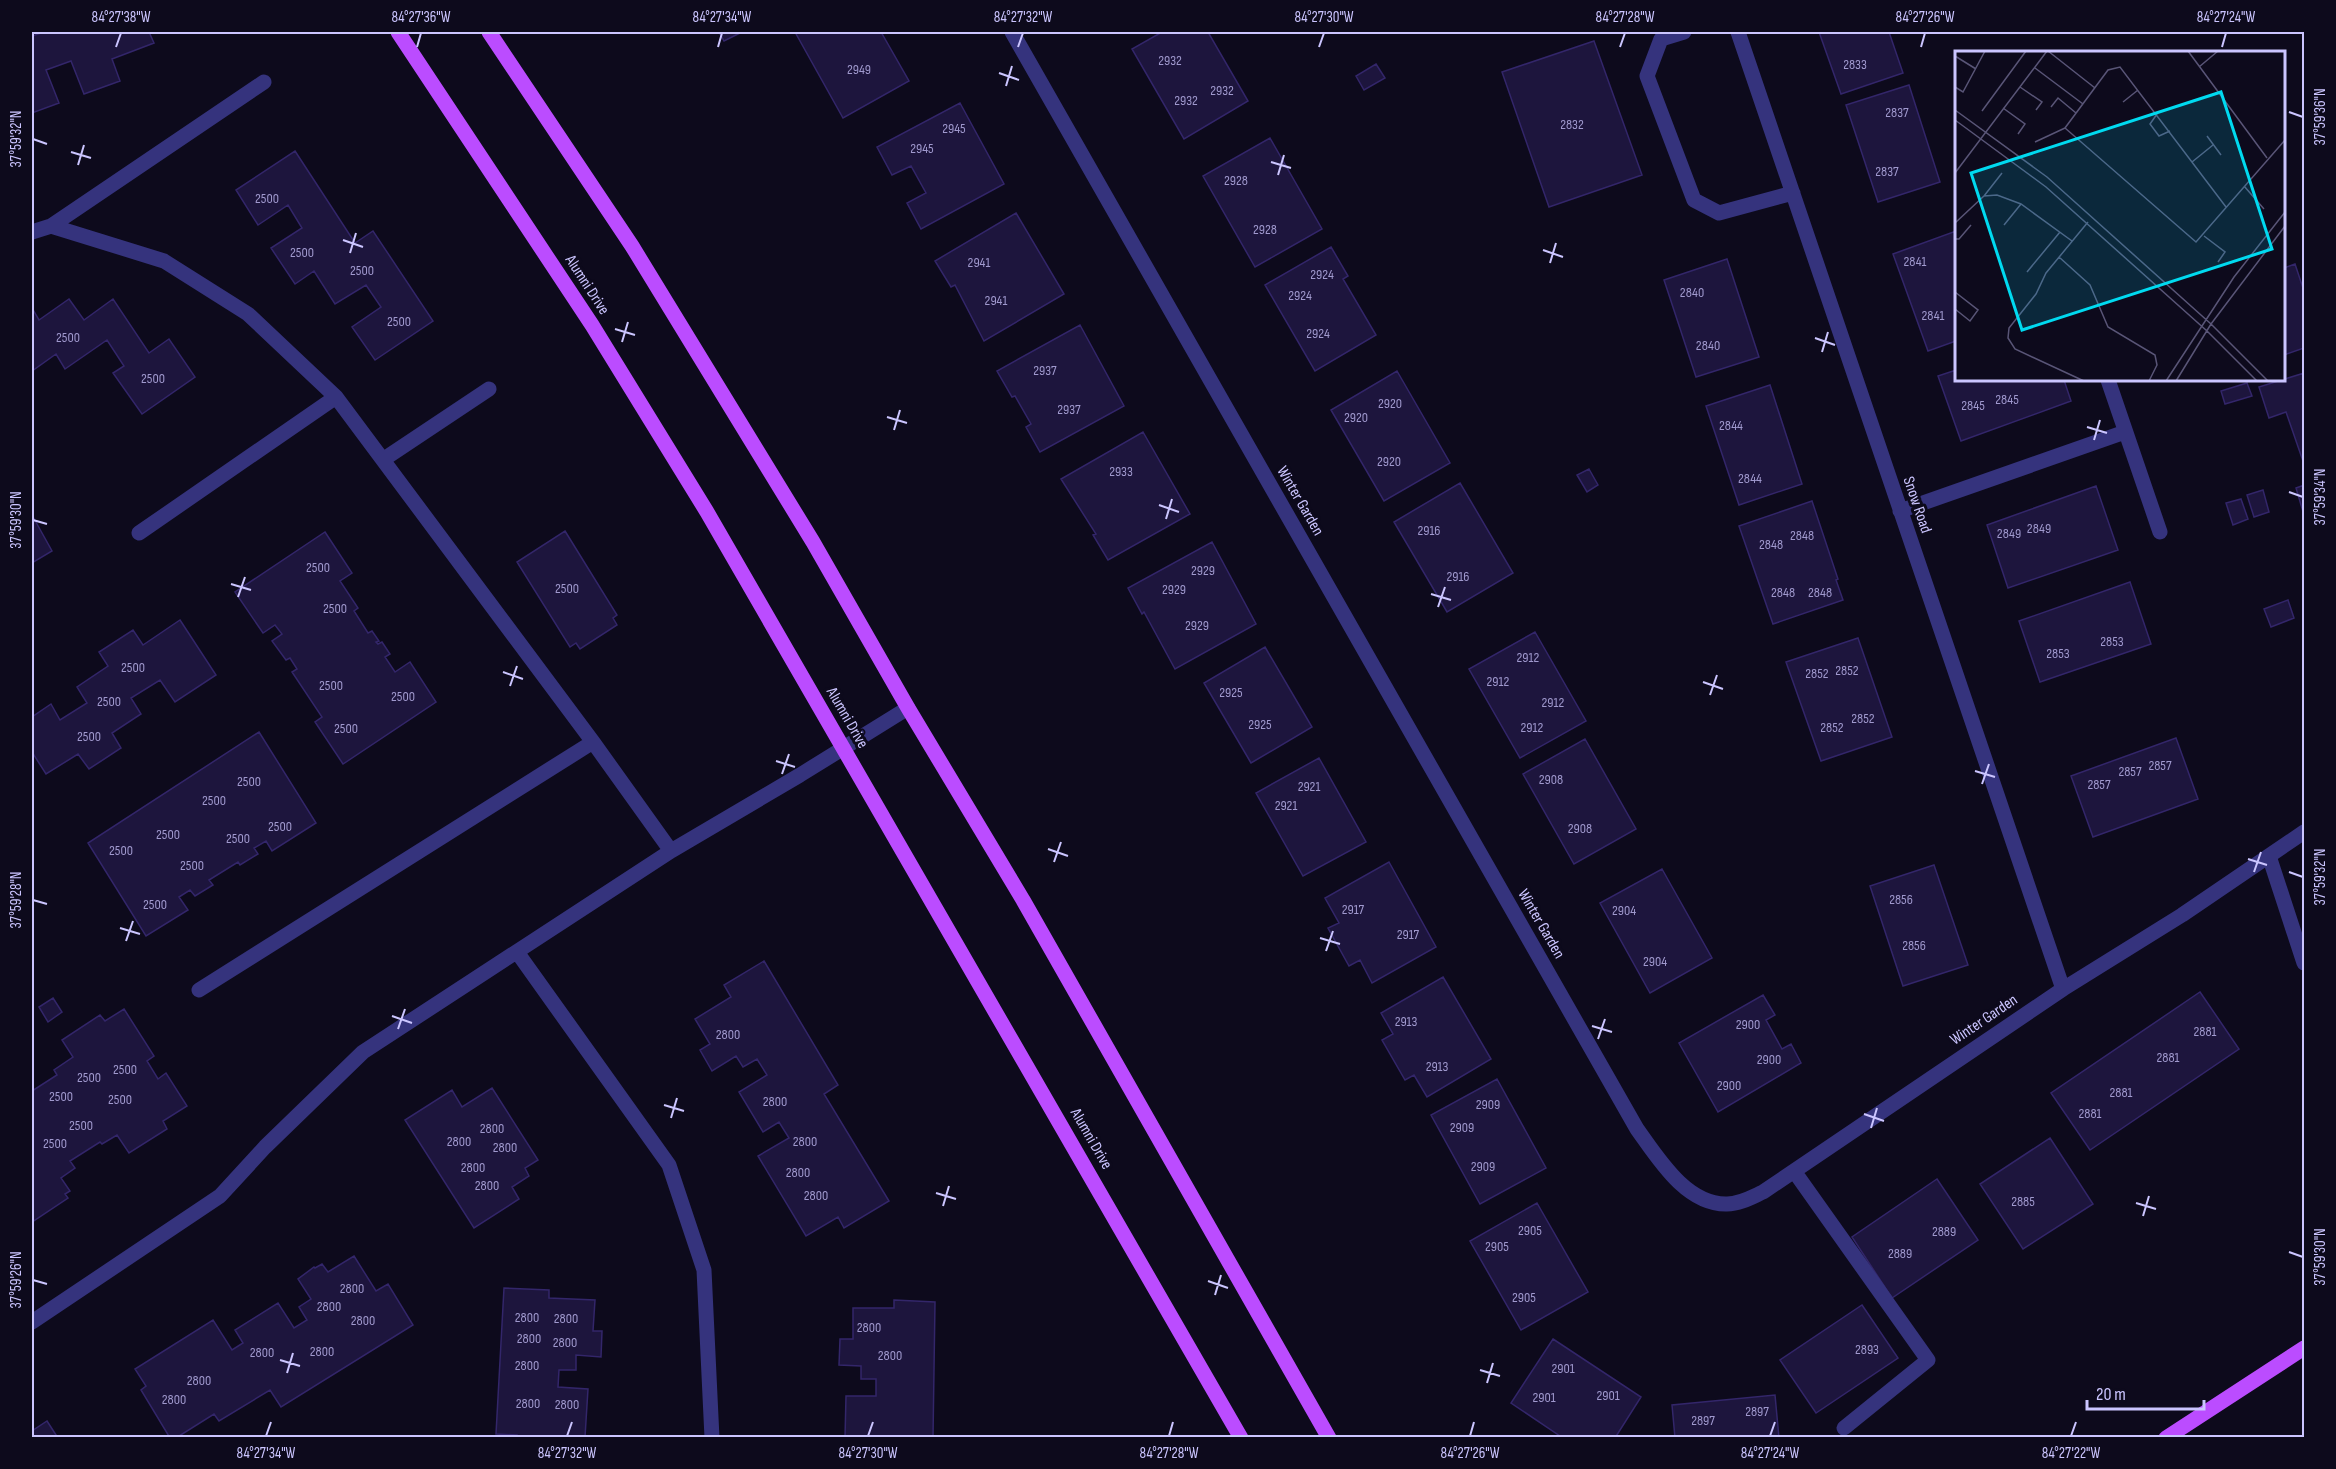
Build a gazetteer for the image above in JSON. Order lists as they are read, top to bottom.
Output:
{
  "streets": {
    "main road": ["Alumni Drive"],
    "street": ["Winter Garden", "Snow Road"]
  },
  "crossings": [
    ["Winter Garden", "Snow Road"]
  ],
  "house_numbers": [
    "2932",
    "2833",
    "2949",
    "2932",
    "2932",
    "2837",
    "2832",
    "2945",
    "2945",
    "2837",
    "2928",
    "2500",
    "2928",
    "2500",
    "2841",
    "2941",
    "2500",
    "2924",
    "2840",
    "2924",
    "2941",
    "2841",
    "2500",
    "2924",
    "2500",
    "2840",
    "2937",
    "2500",
    "2845",
    "2920",
    "2845",
    "2937",
    "2920",
    "2844",
    "2920",
    "2933",
    "2844",
    "2849",
    "2916",
    "2849",
    "2848",
    "2848",
    "2500",
    "2929",
    "2916",
    "2500",
    "2929",
    "2848",
    "2848",
    "2500",
    "2929",
    "2853",
    "2853",
    "2912",
    "2500",
    "2852",
    "2852",
    "2912",
    "2500",
    "2925",
    "2500",
    "2500",
    "2912",
    "2852",
    "2925",
    "2912",
    "2852",
    "2500",
    "2500",
    "2857",
    "2857",
    "2908",
    "2500",
    "2857",
    "2921",
    "2500",
    "2921",
    "2500",
    "2908",
    "2500",
    "2500",
    "2500",
    "2500",
    "2856",
    "2500",
    "2917",
    "2904",
    "2917",
    "2856",
    "2904",
    "2913",
    "2900",
    "2881",
    "2800",
    "2881",
    "2900",
    "2913",
    "2500",
    "2500",
    "2900",
    "2881",
    "2500",
    "2500",
    "2800",
    "2909",
    "2881",
    "2500",
    "2909",
    "2800",
    "2800",
    "2800",
    "2500",
    "2800",
    "2909",
    "2800",
    "2800",
    "2800",
    "2800",
    "2885",
    "2905",
    "2889",
    "2905",
    "2889",
    "2800",
    "2905",
    "2800",
    "2800",
    "2800",
    "2800",
    "2800",
    "2800",
    "2800",
    "2893",
    "2800",
    "2800",
    "2800",
    "2800",
    "2901",
    "2800",
    "2901",
    "2901",
    "2800",
    "2800",
    "2800",
    "2897",
    "2897"
  ],
  "scale_bar": "20 m",
  "coordinates": [
    "84°27'38\"W",
    "84°27'36\"W",
    "84°27'34\"W",
    "84°27'32\"W",
    "84°27'30\"W",
    "84°27'28\"W",
    "84°27'26\"W",
    "84°27'24\"W",
    "37°59'36\"N",
    "37°59'32\"N",
    "37°59'34\"N",
    "37°59'30\"N",
    "37°59'28\"N",
    "37°59'26\"N",
    "84°27'22\"W"
  ]
}
